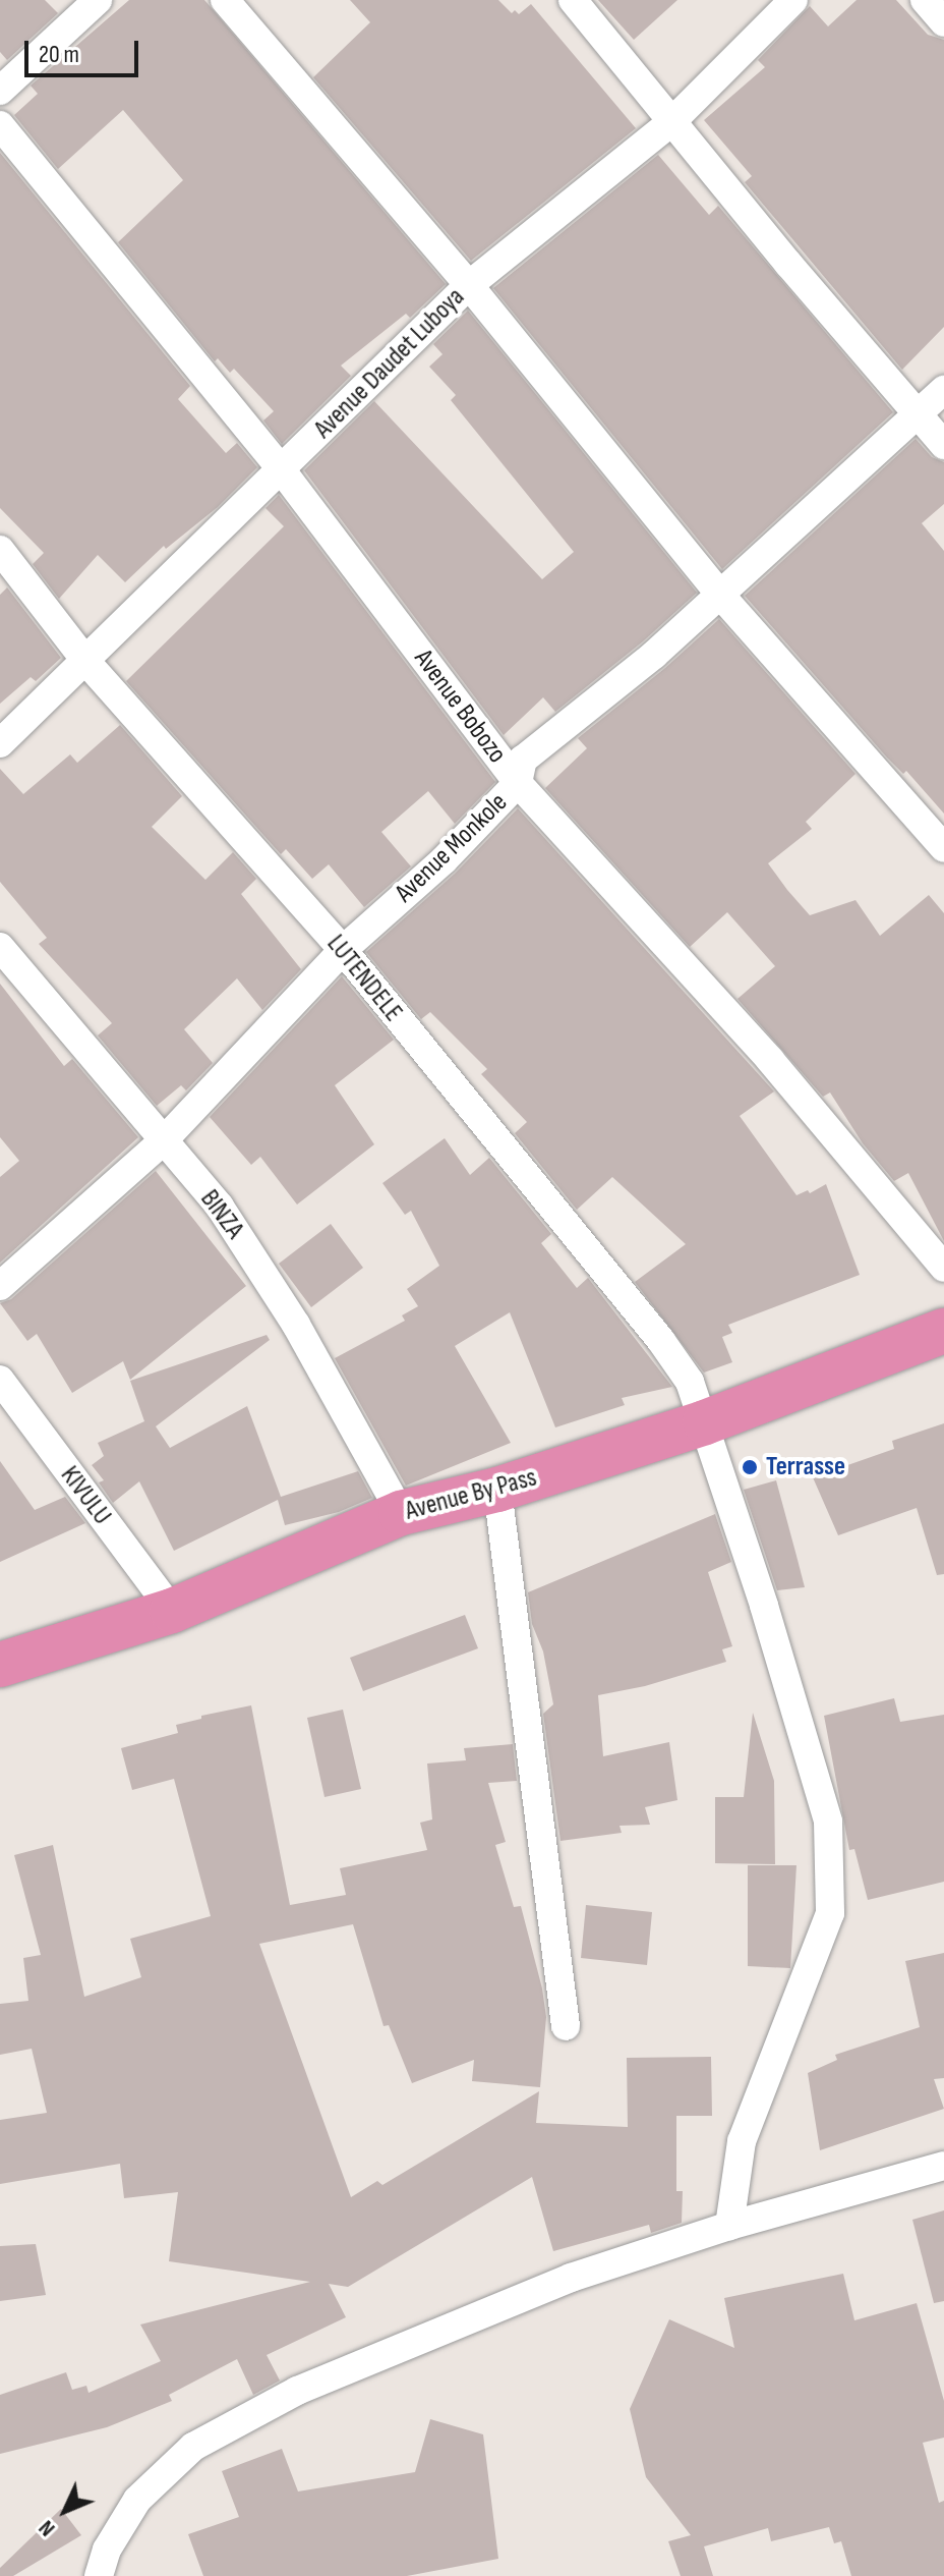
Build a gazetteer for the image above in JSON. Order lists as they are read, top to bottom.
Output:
{
  "streets": {
    "highway": ["Avenue By Pass"],
    "street": [
      "Avenue Daudet Luboya",
      "Avenue Bobozo",
      "Avenue Monkole",
      "LUTENDELE",
      "BINZA",
      "KIVULU"
    ]
  },
  "crossings": [
    ["Avenue Daudet Luboya", "Avenue Bobozo"],
    ["Avenue Daudet Luboya", "LUTENDELE"],
    ["Avenue Bobozo", "Avenue Monkole"],
    ["Avenue Monkole", "LUTENDELE"],
    ["Avenue Monkole", "BINZA"],
    ["LUTENDELE", "Avenue By Pass"],
    ["BINZA", "Avenue By Pass"],
    ["Avenue By Pass", "KIVULU"]
  ],
  "places": ["Terrasse"],
  "scale_bar": "20 m",
  "north": "bottom left"
}
